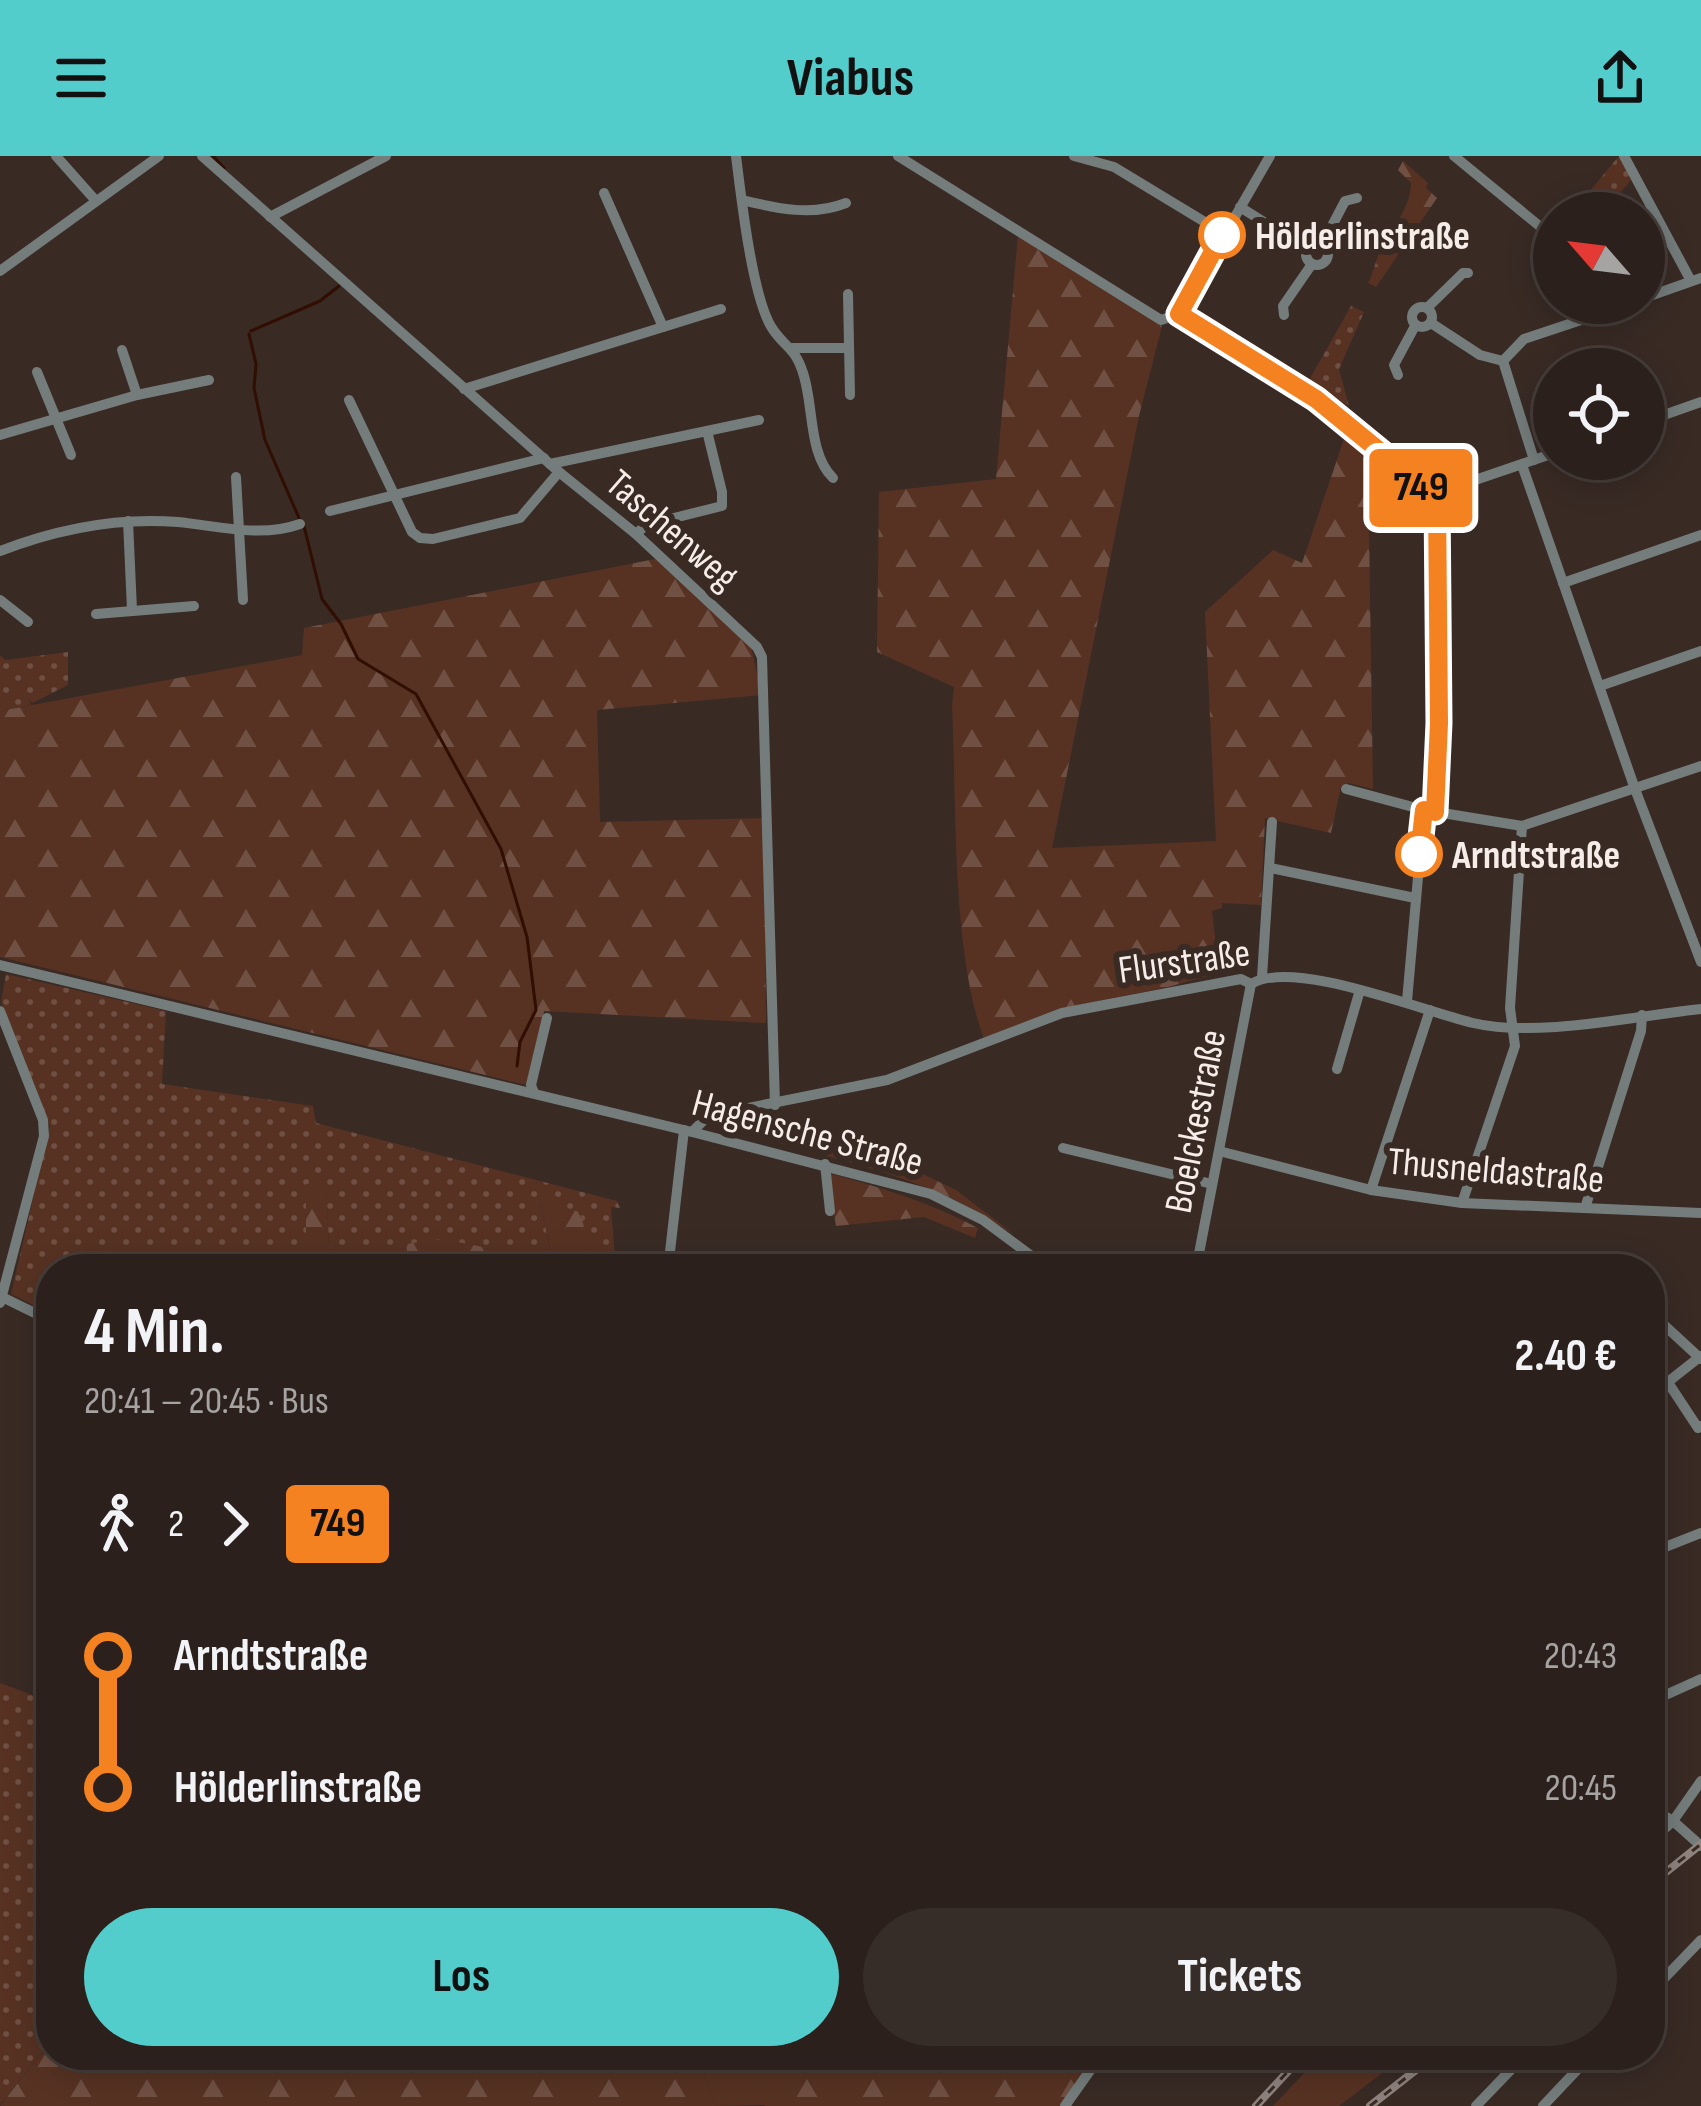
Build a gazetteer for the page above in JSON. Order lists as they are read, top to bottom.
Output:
{
  "streets": {
    "street": [
      "Taschenweg",
      "Flurstraße",
      "Boelckestraße",
      "Hagensche Straße",
      "Thusneldastraße"
    ]
  },
  "crossings": [
    ["Taschenweg", "Flurstraße"],
    ["Flurstraße", "Boelckestraße"],
    ["Flurstraße", "Hagensche Straße"],
    ["Boelckestraße", "Thusneldastraße"]
  ],
  "places": ["Hölderlinstraße", "Arndtstraße"],
  "lines": ["bus line 749"],
  "north": "top left",
  "page": {
    "header": "Viabus",
    "on_map": "749",
    "heading": ["4 Min.", "20:41 – 20:45 · Bus", "2.40 €"],
    "legs": ["2", "749"],
    "list": [
      {
        "name": "Arndtstraße",
        "value": "20:43"
      },
      {
        "name": "Hölderlinstraße",
        "value": "20:45"
      }
    ],
    "buttons": ["Los", "Tickets"]
  }
}
